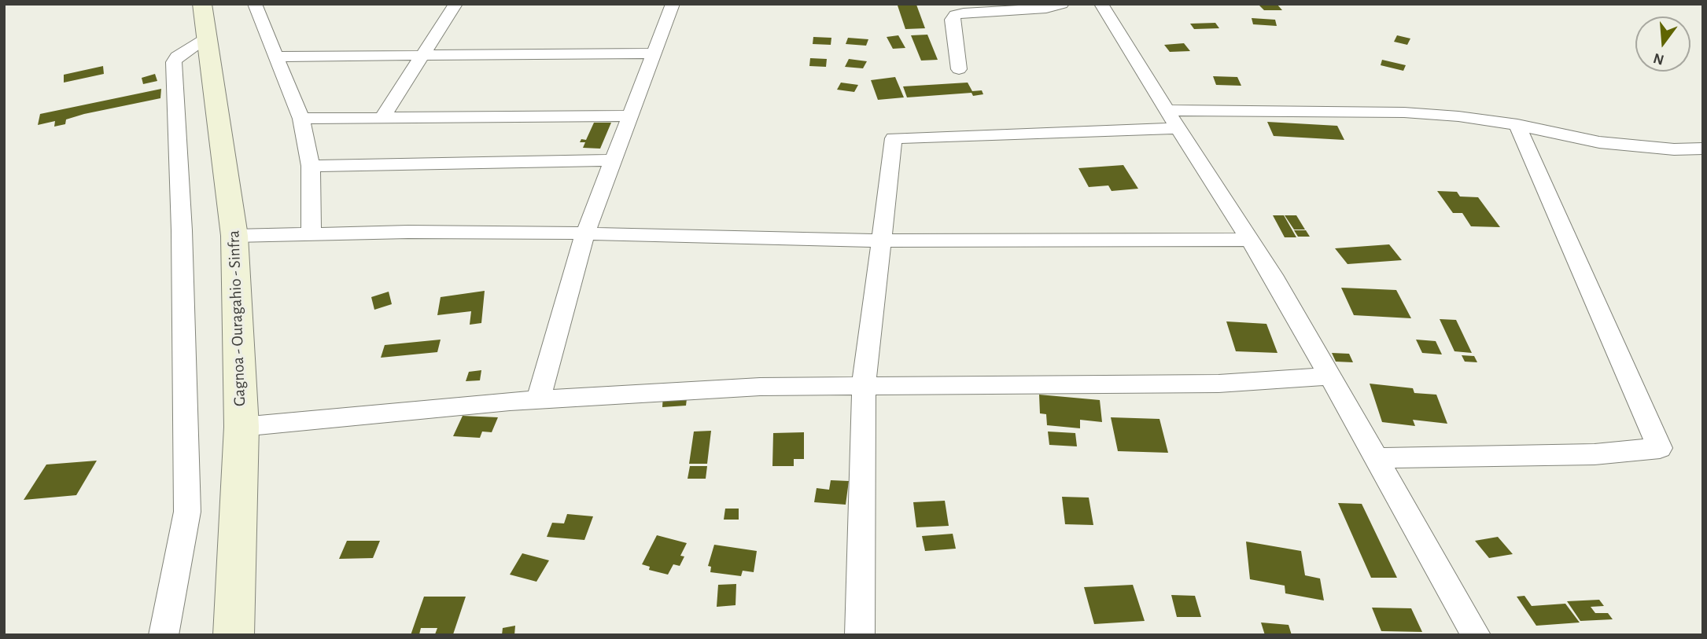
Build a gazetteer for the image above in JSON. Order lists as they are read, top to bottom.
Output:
{
  "streets": {
    "main road": ["Gagnoa - Ouragahio - Sinfra"]
  },
  "north": "bottom"
}
